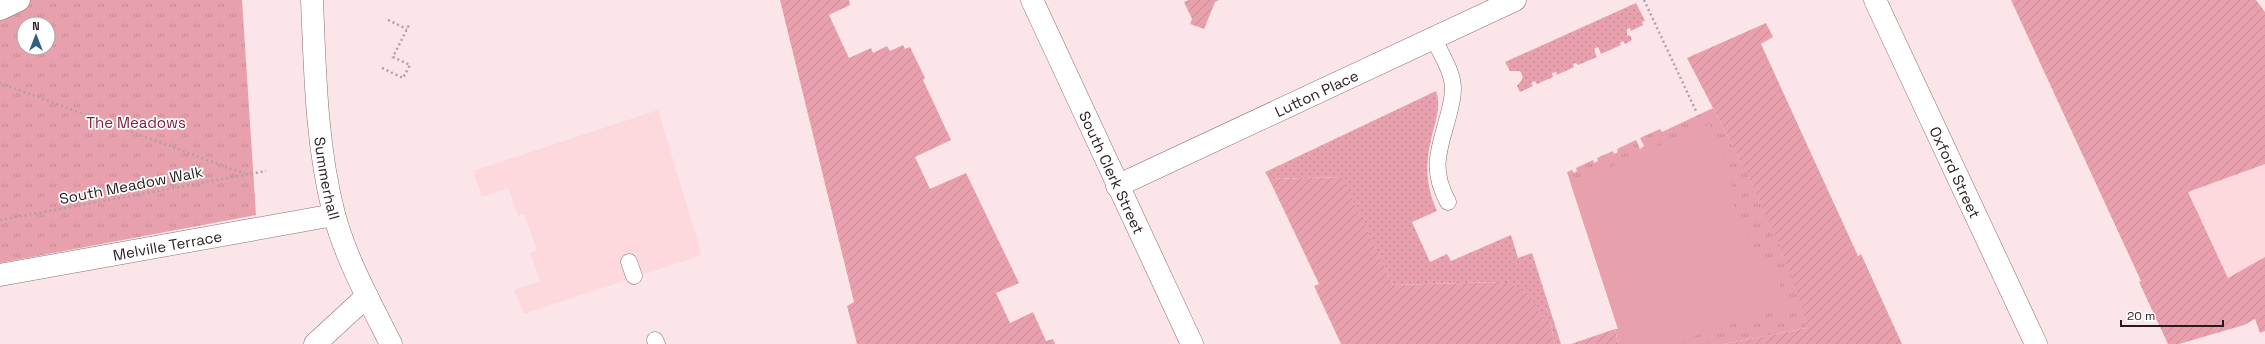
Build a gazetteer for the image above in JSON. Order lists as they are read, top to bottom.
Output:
{
  "streets": {
    "street": [
      "Lutton Place",
      "South Clerk Street",
      "Oxford Street",
      "Summerhall",
      "Melville Terrace"
    ],
    "path": ["South Meadow Walk"]
  },
  "crossings": [
    ["Lutton Place", "South Clerk Street"],
    ["Summerhall", "Melville Terrace"]
  ],
  "parks": ["The Meadows"],
  "scale_bar": "20 m",
  "north": "top"
}
